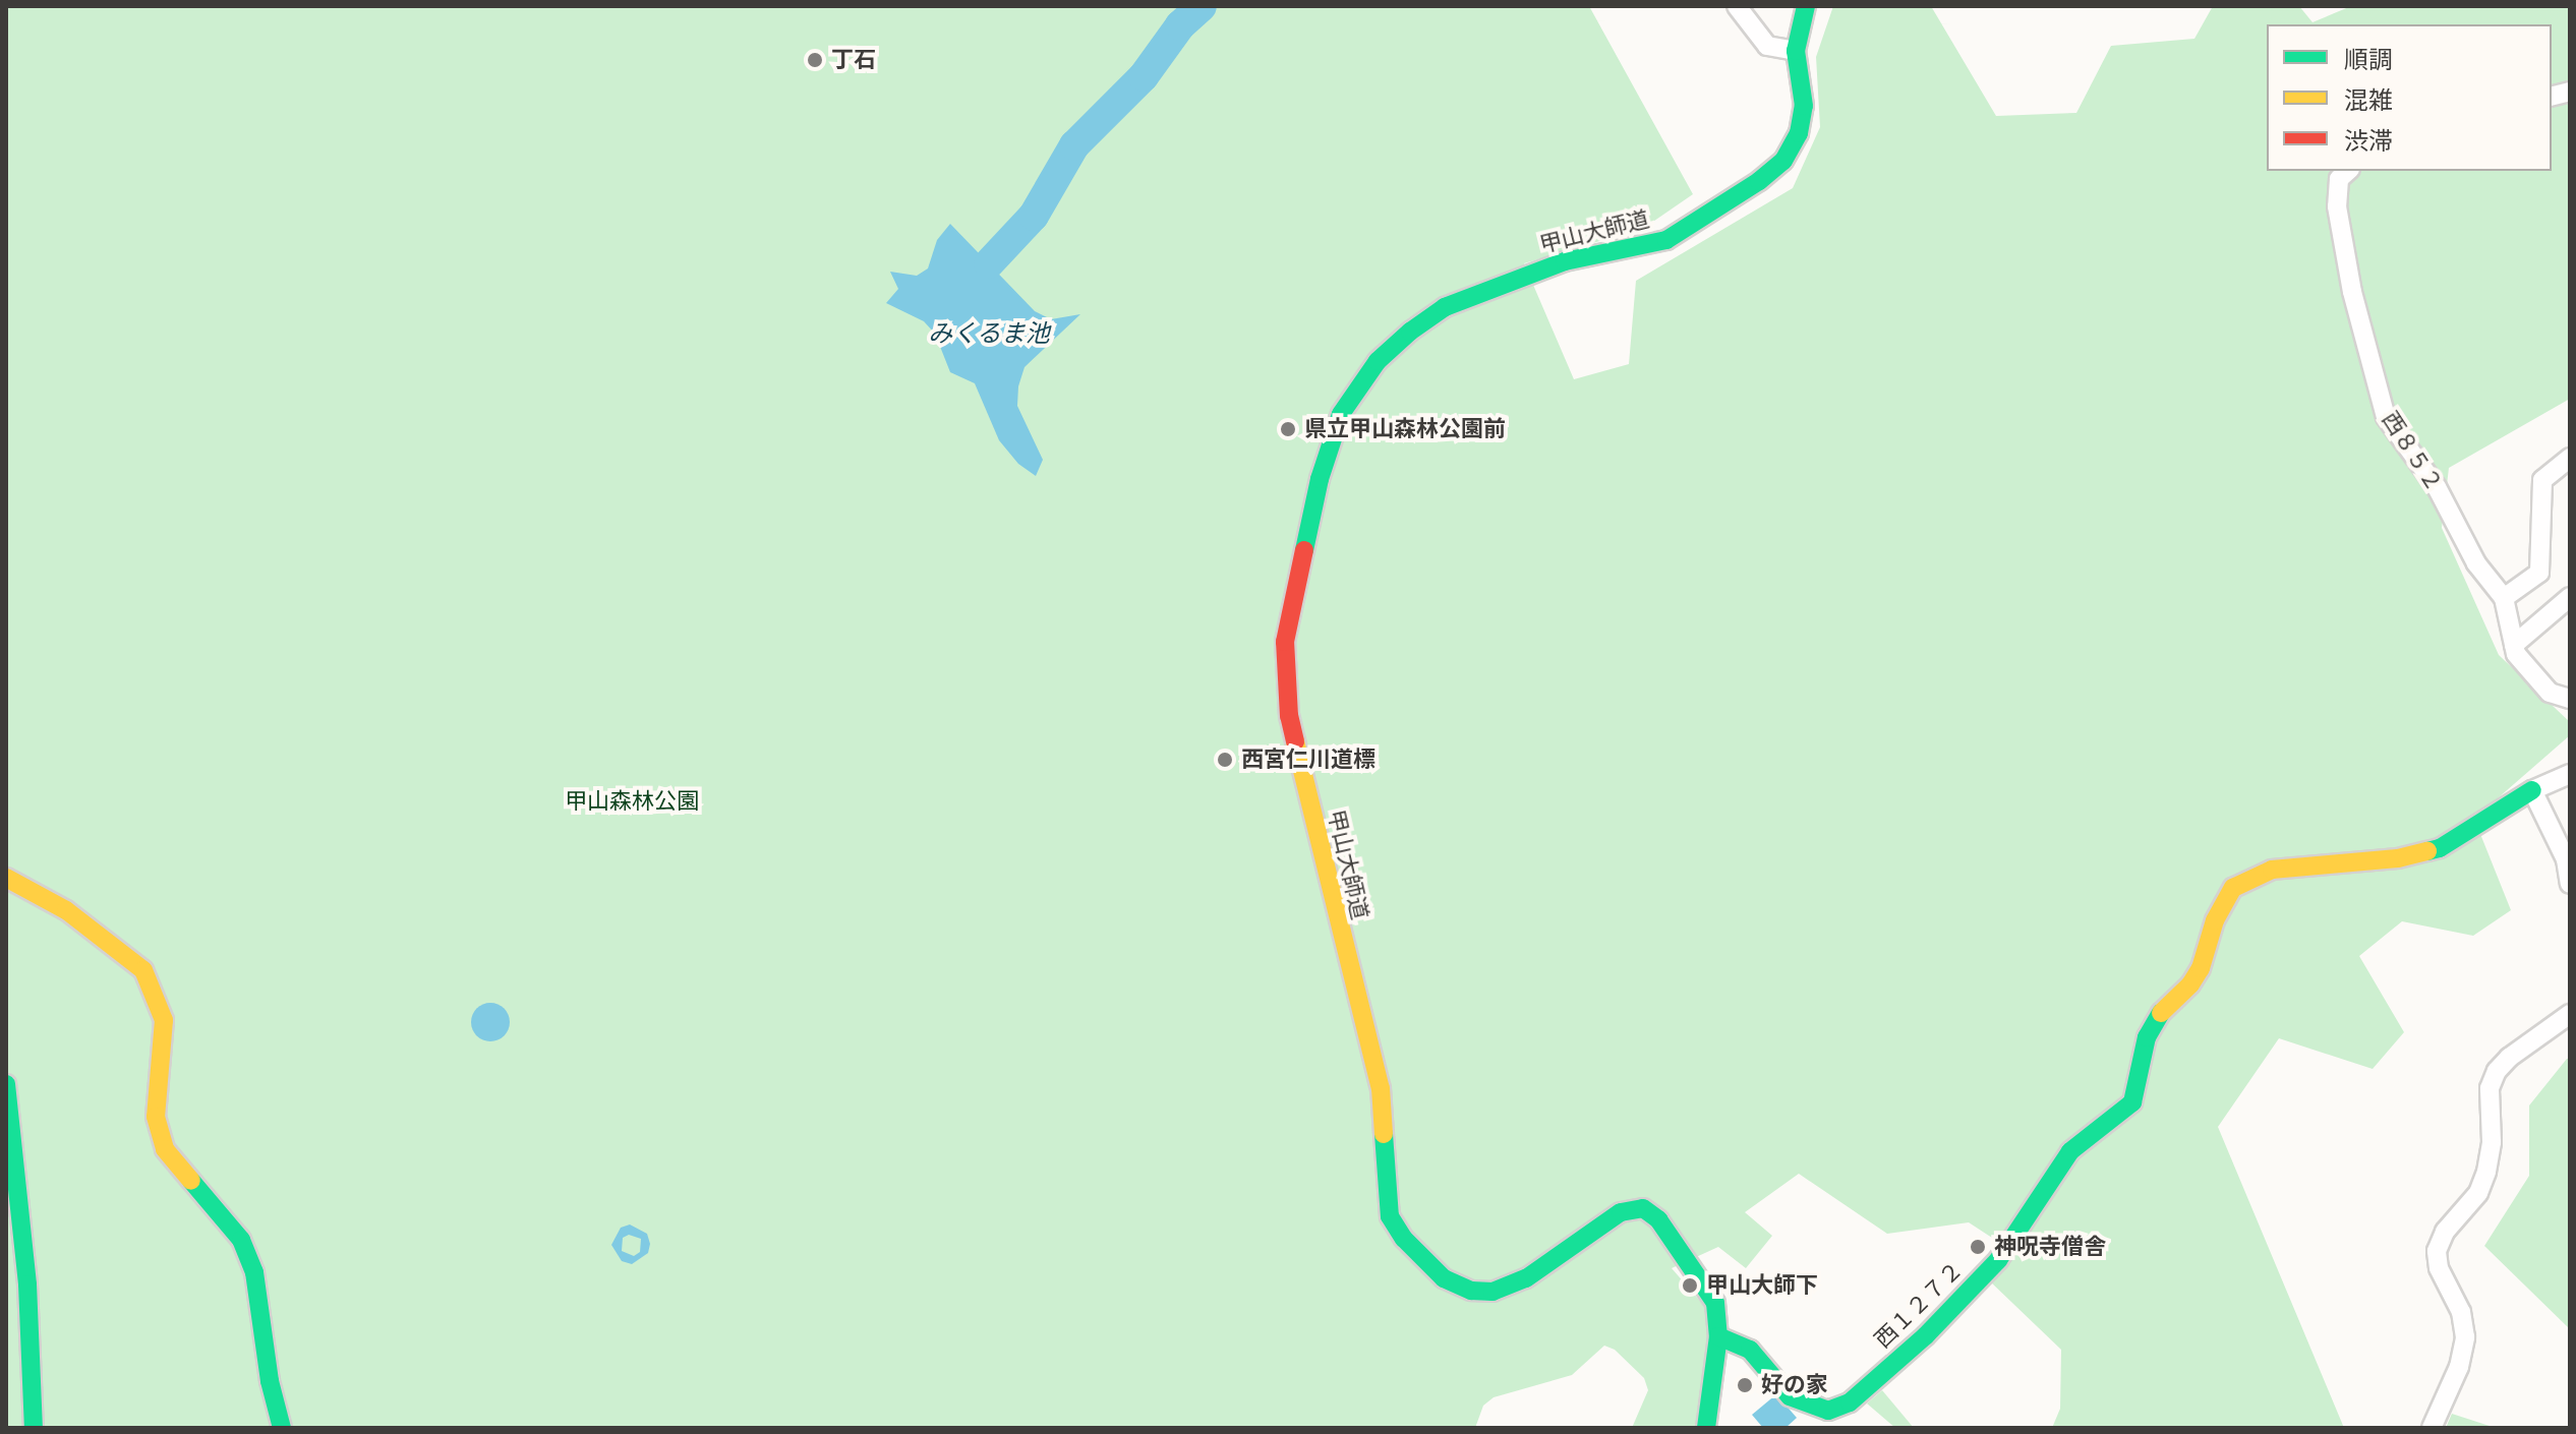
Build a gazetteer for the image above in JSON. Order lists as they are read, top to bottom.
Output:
{
  "streets": {
    "street": ["甲山大師道", "西８５２", "西１２７２"]
  },
  "crossings": [
    ["甲山大師道", "西１２７２"]
  ],
  "water": ["みくるま池"],
  "parks": ["甲山森林公園"],
  "places": [
    "丁石",
    "県立甲山森林公園前",
    "西宮仁川道標",
    "神呪寺僧舎",
    "甲山大師下",
    "好の家"
  ],
  "legend": ["順調", "混雑", "渋滞"]
}
